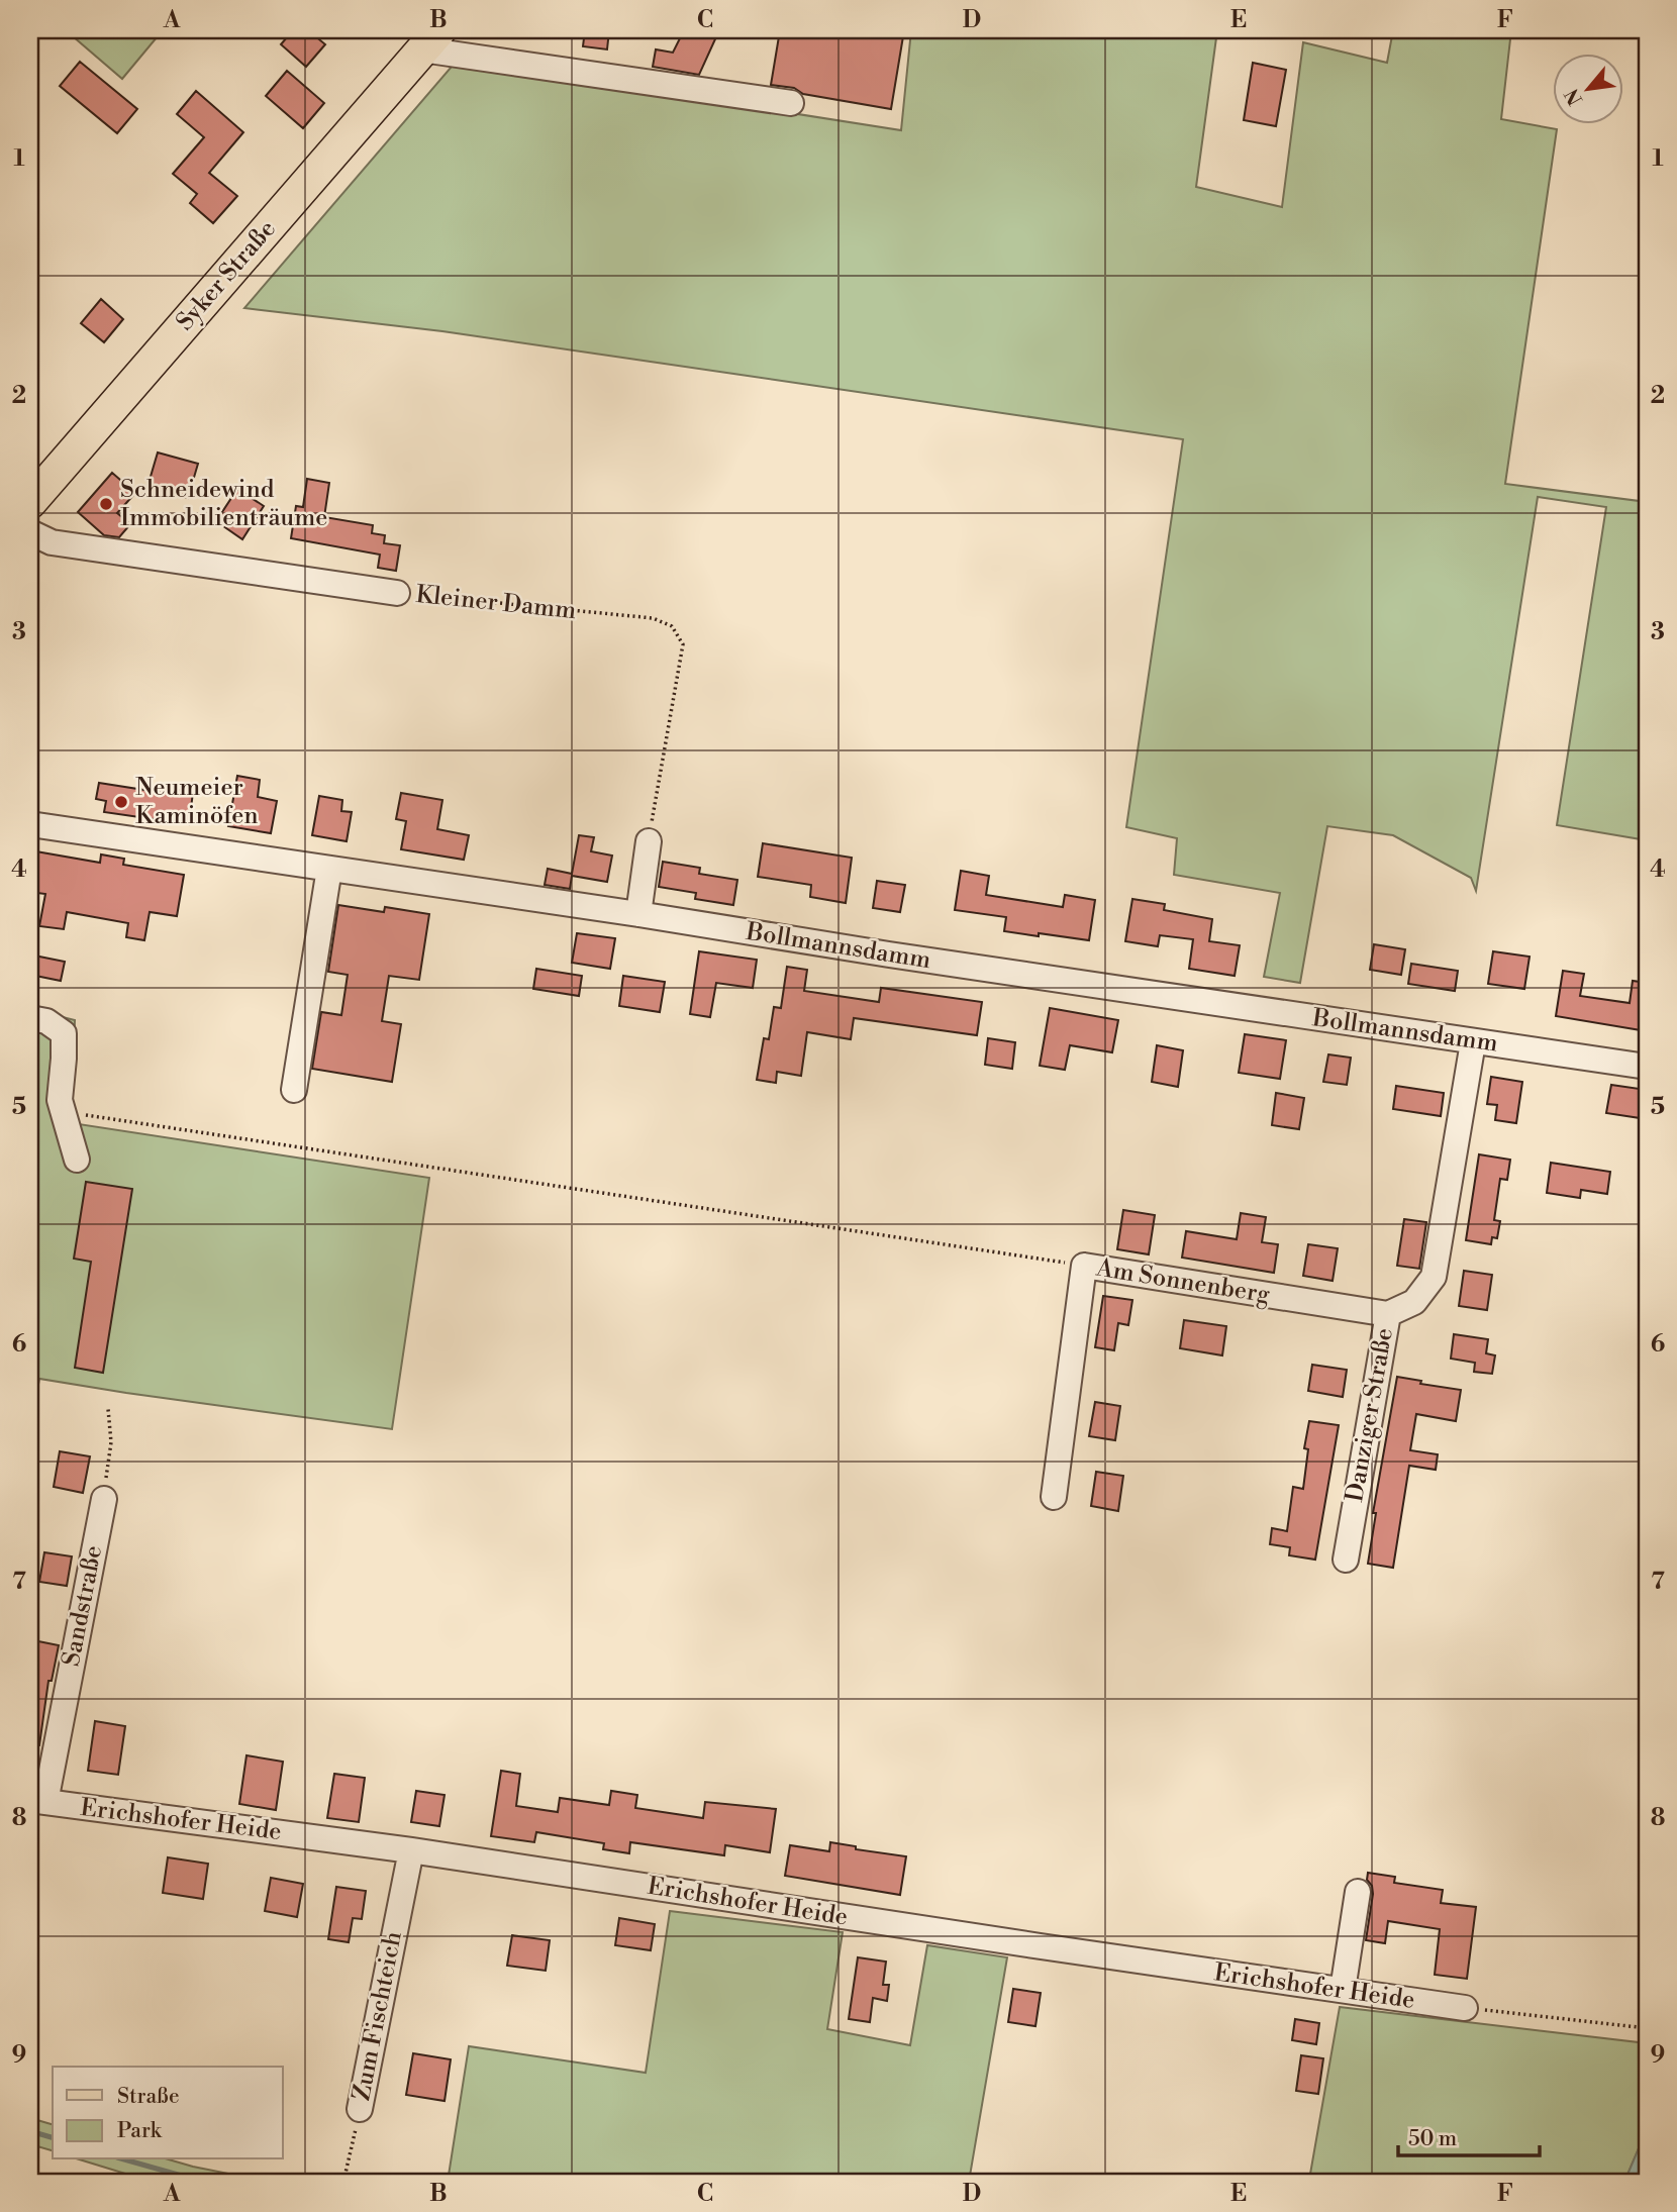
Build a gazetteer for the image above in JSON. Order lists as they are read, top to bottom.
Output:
{
  "streets": {
    "main road": ["Syker Straße"],
    "street": [
      "Kleiner Damm",
      "Bollmannsdamm",
      "Am Sonnenberg",
      "Danziger Straße",
      "Sandstraße",
      "Erichshofer Heide",
      "Zum Fischteich"
    ]
  },
  "crossings": [
    ["Bollmannsdamm", "Danziger Straße"],
    ["Am Sonnenberg", "Danziger Straße"],
    ["Sandstraße", "Erichshofer Heide"],
    ["Erichshofer Heide", "Zum Fischteich"]
  ],
  "places": ["Schneidewind Immobilienträume", "Neumeier Kaminöfen"],
  "legend": ["Straße", "Park"],
  "scale_bar": "50 m",
  "north": "bottom left",
  "grid": {
    "columns": [
      "A",
      "B",
      "C",
      "D",
      "E",
      "F"
    ],
    "rows": [
      "1",
      "2",
      "3",
      "4",
      "5",
      "6",
      "7",
      "8",
      "9"
    ]
  }
}
